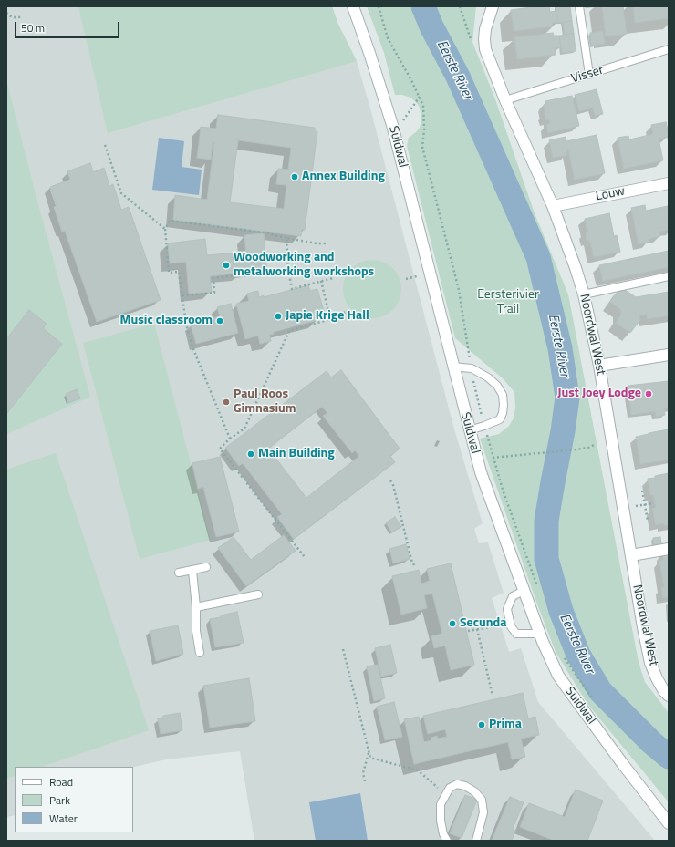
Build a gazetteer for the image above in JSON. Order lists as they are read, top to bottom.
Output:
{
  "streets": {
    "street": ["Suidwal", "Louw", "Noordwal West"],
    "lane": ["Visser"]
  },
  "crossings": [
    ["Visser", "Noordwal West"],
    ["Louw", "Noordwal West"]
  ],
  "water": ["Eerste River"],
  "parks": ["Eersterivier Trail"],
  "places": [
    "Annex Building",
    "Woodworking and metalworking workshops",
    "Japie Krige Hall",
    "Music classroom",
    "Just Joey Lodge",
    "Paul Roos Gimnasium",
    "Main Building",
    "Secunda",
    "Prima"
  ],
  "legend": ["Road", "Park", "Water"],
  "scale_bar": "50 m"
}
